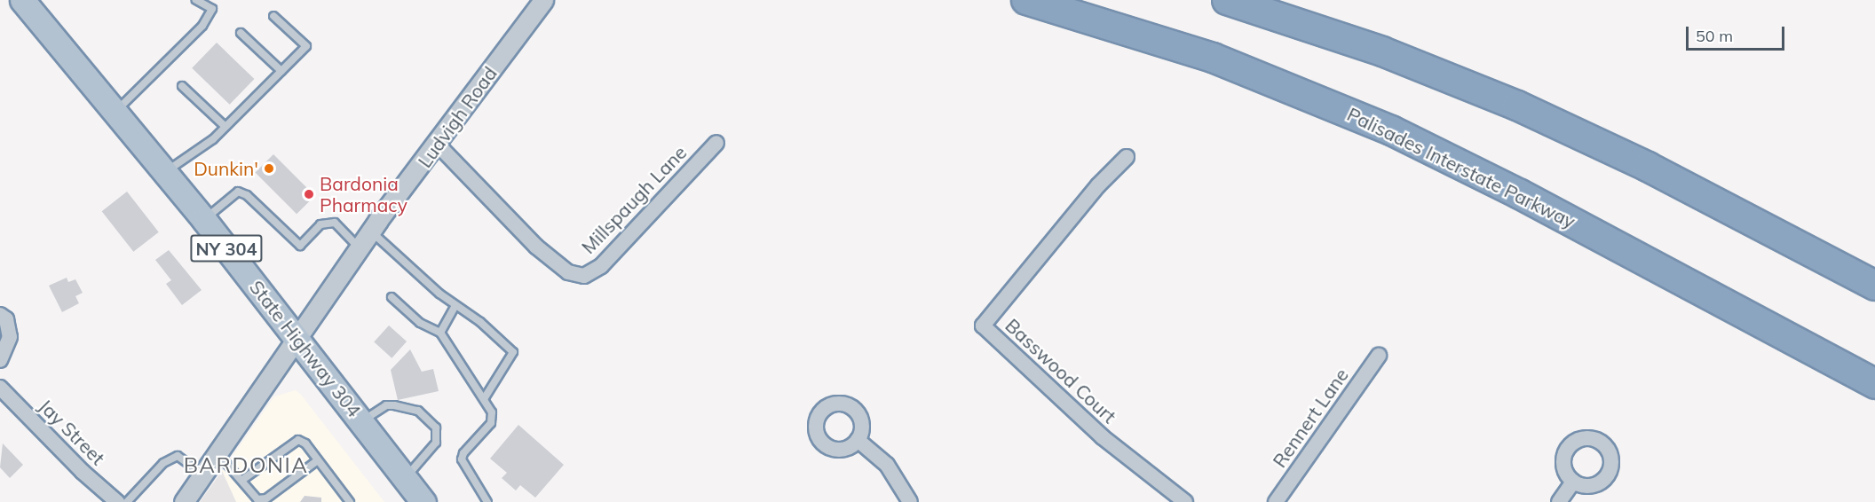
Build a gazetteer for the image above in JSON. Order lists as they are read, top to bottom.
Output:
{
  "streets": {
    "highway": ["Palisades Interstate Parkway"],
    "main road": ["NY 304", "State Highway 304"],
    "street": [
      "Ludvigh Road",
      "Millspaugh Lane",
      "Basswood Court",
      "Rennert Lane",
      "Jay Street"
    ]
  },
  "crossings": [
    ["Ludvigh Road", "Millspaugh Lane"],
    ["Ludvigh Road", "State Highway 304"]
  ],
  "districts": ["BARDONIA"],
  "places": ["Dunkin'", "Bardonia Pharmacy"],
  "scale_bar": "50 m"
}
